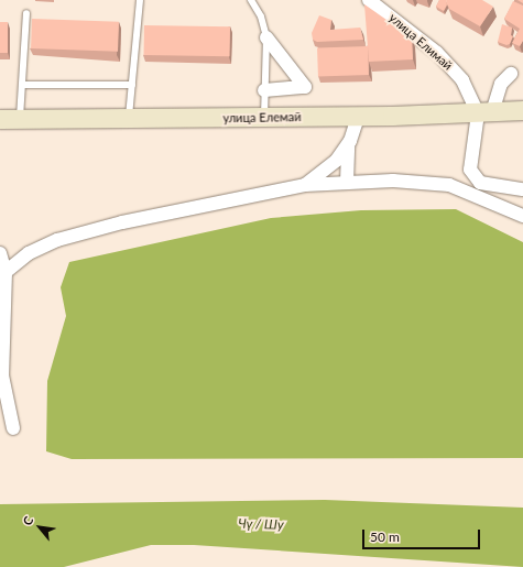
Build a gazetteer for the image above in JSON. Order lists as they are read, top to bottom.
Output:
{
  "streets": {
    "street": ["улица Елимай", "улица Елемай"]
  },
  "crossings": [
    ["улица Елимай", "улица Елемай"]
  ],
  "water": ["Чү / Шу"],
  "scale_bar": "50 m",
  "north": "top left"
}
